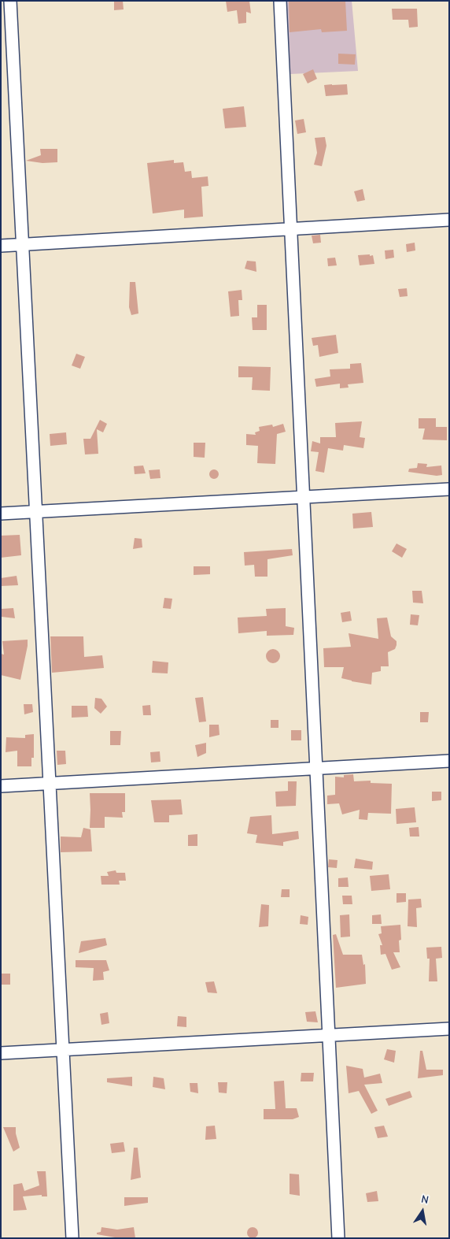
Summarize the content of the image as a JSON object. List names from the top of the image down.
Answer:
{
  "north": "top"
}
